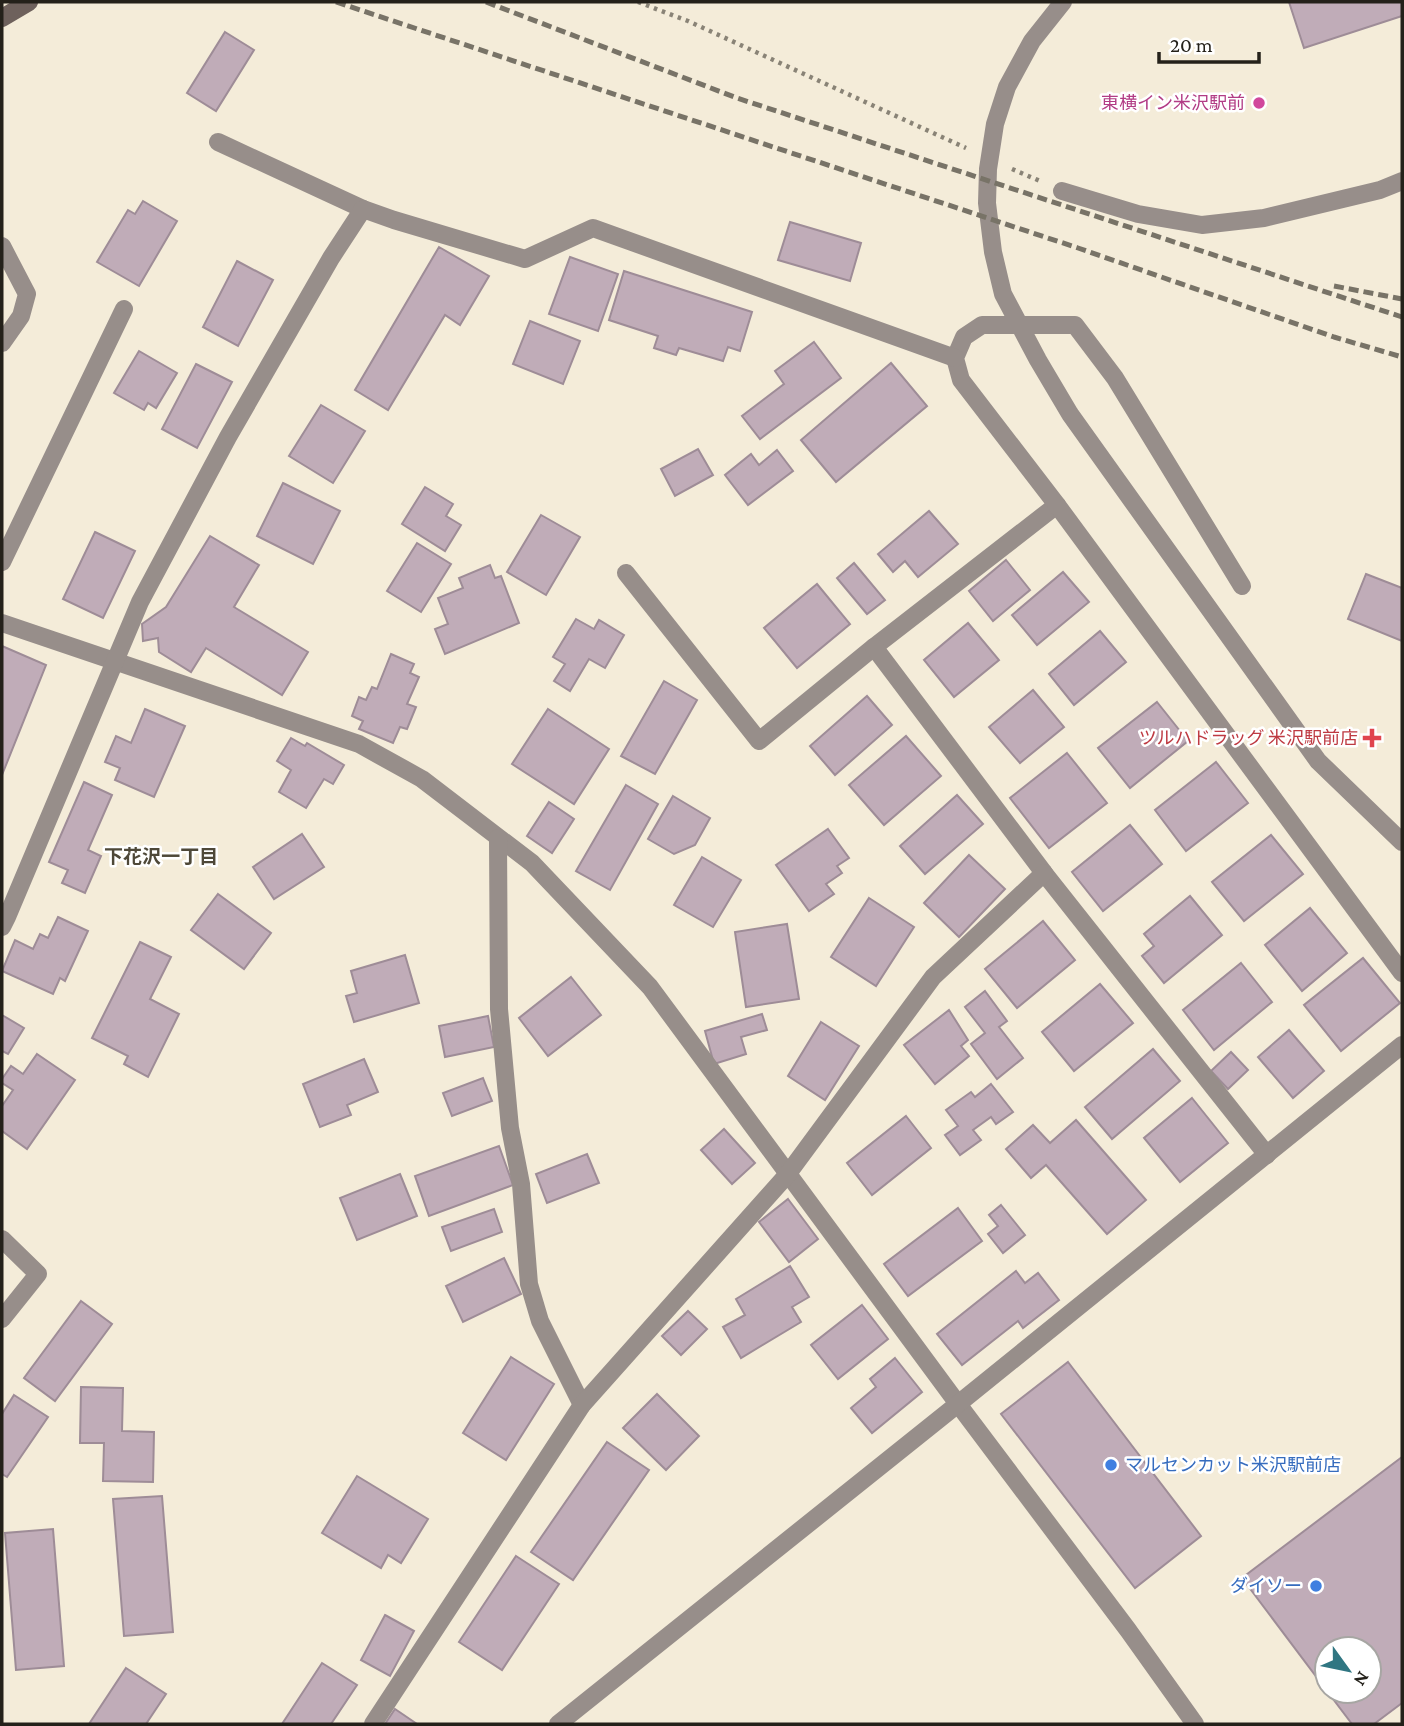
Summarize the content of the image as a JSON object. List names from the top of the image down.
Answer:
{
  "districts": ["下花沢一丁目"],
  "places": {
    "other": ["東横イン米沢駅前", "マルセンカット米沢駅前店", "ダイソー"],
    "health": ["ツルハドラッグ 米沢駅前店"]
  },
  "scale_bar": "20 m",
  "north": "bottom right"
}
